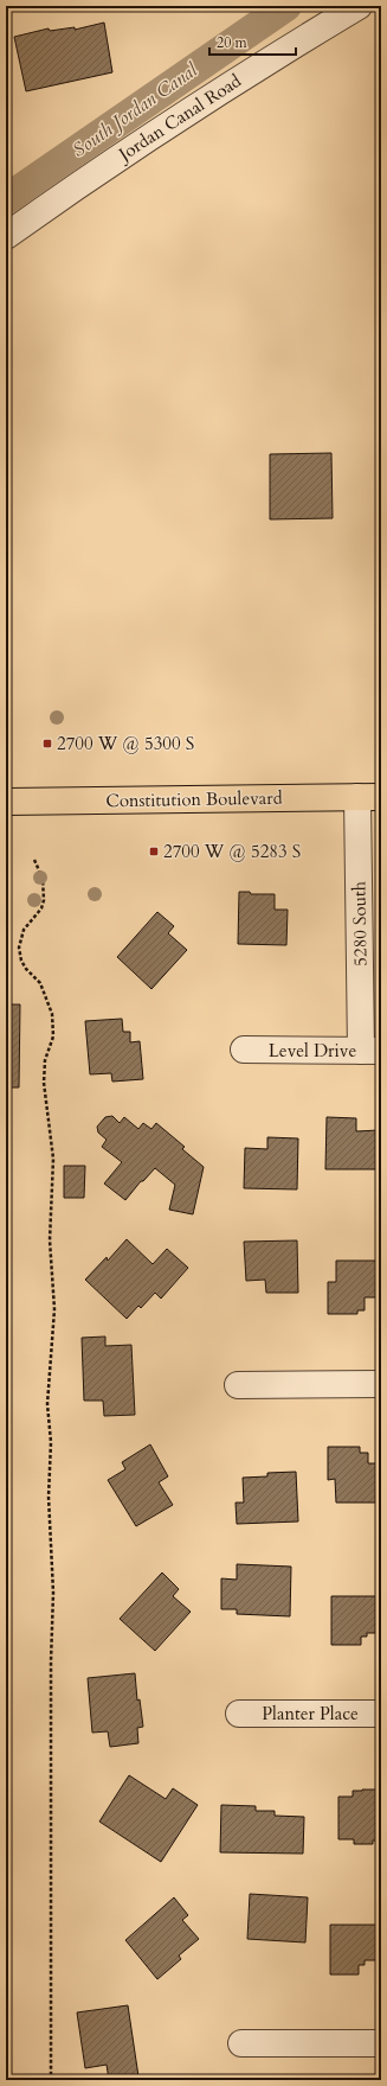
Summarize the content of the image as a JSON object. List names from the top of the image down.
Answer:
{
  "streets": {
    "main road": ["Constitution Boulevard"],
    "street": [
      "Jordan Canal Road",
      "5280 South",
      "Level Drive",
      "Planter Place"
    ]
  },
  "crossings": [
    ["Constitution Boulevard", "5280 South"],
    ["5280 South", "Level Drive"]
  ],
  "water": ["South Jordan Canal"],
  "places": {
    "transit": ["2700 W @ 5300 S", "2700 W @ 5283 S"]
  },
  "scale_bar": "20 m"
}
